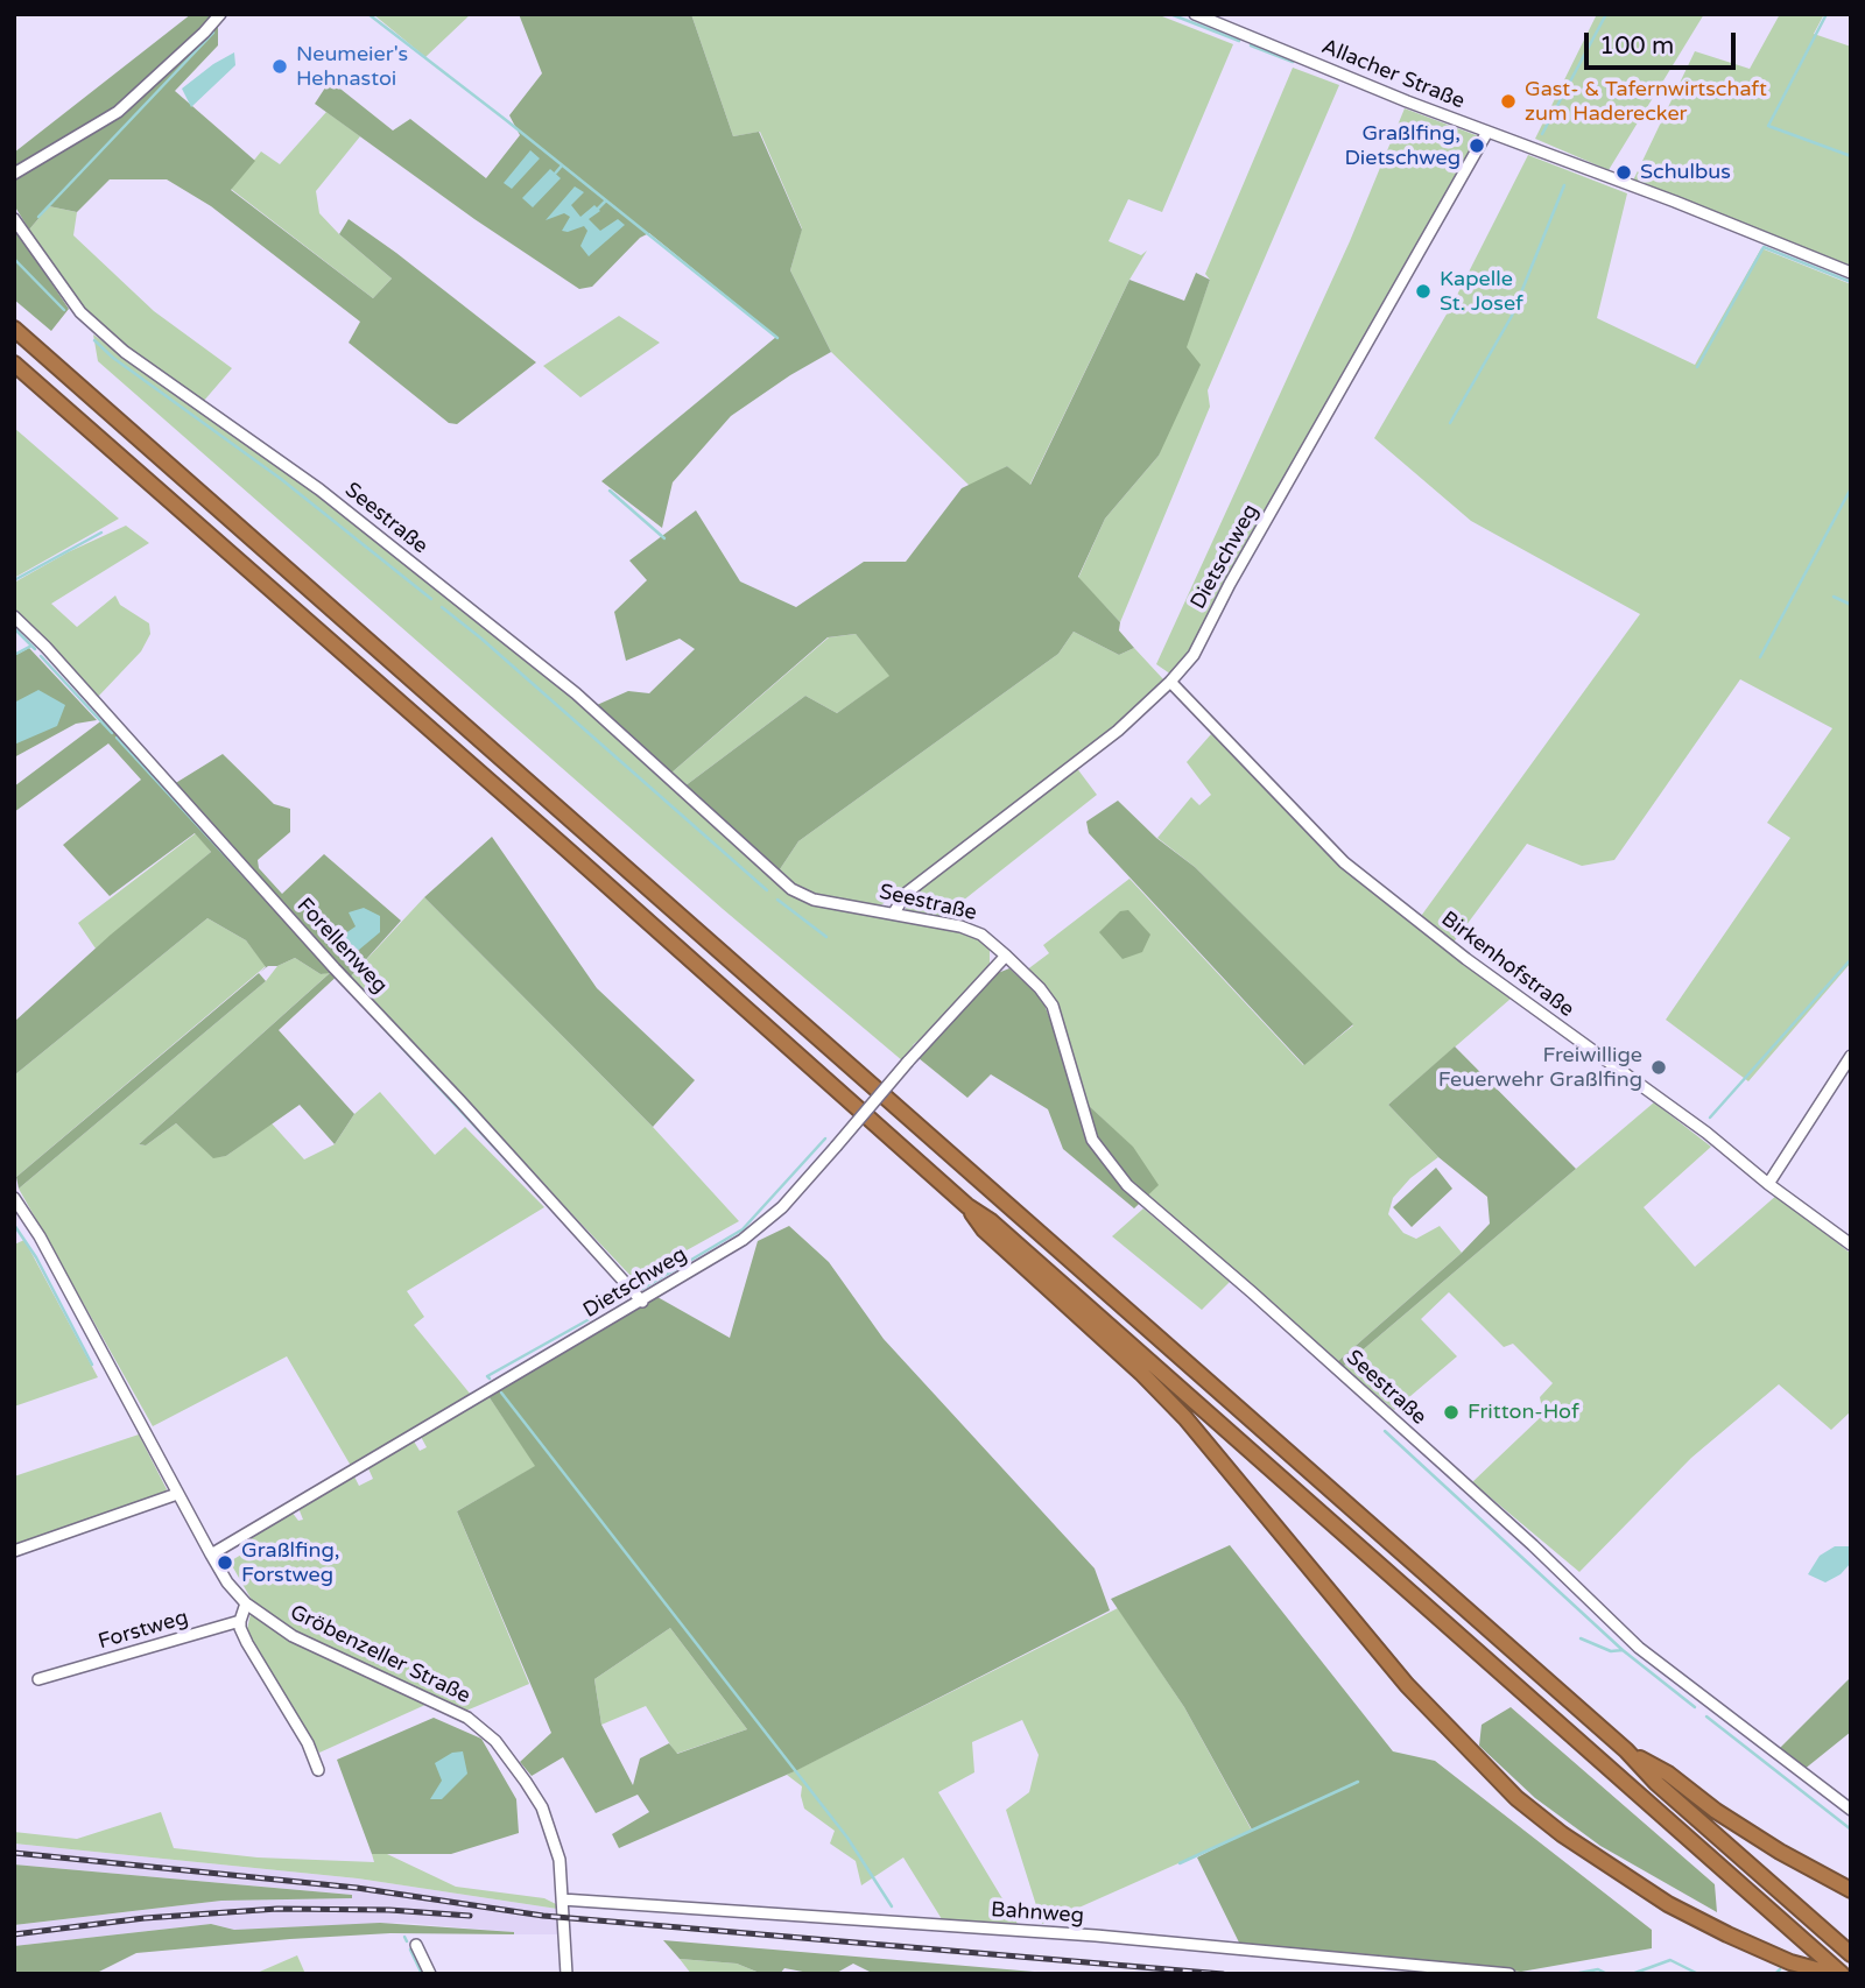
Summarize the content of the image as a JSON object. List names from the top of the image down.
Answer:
{
  "streets": {
    "street": [
      "Allacher Straße",
      "Seestraße",
      "Dietschweg",
      "Forellenweg",
      "Birkenhofstraße",
      "Forstweg",
      "Gröbenzeller Straße",
      "Bahnweg"
    ]
  },
  "crossings": [
    ["Allacher Straße", "Dietschweg"],
    ["Seestraße", "Dietschweg"],
    ["Dietschweg", "Forellenweg"],
    ["Dietschweg", "Birkenhofstraße"],
    ["Dietschweg", "Gröbenzeller Straße"],
    ["Gröbenzeller Straße", "Bahnweg"]
  ],
  "places": [
    "Neumeier's Hehnastoi",
    "Gast- & Tafernwirtschaft zum Haderecker",
    "Graßlfing, Dietschweg",
    "Schulbus",
    "Kapelle St. Josef",
    "Freiwillige Feuerwehr Graßlfing",
    "Fritton-Hof",
    "Graßlfing, Forstweg"
  ],
  "scale_bar": "100 m"
}
